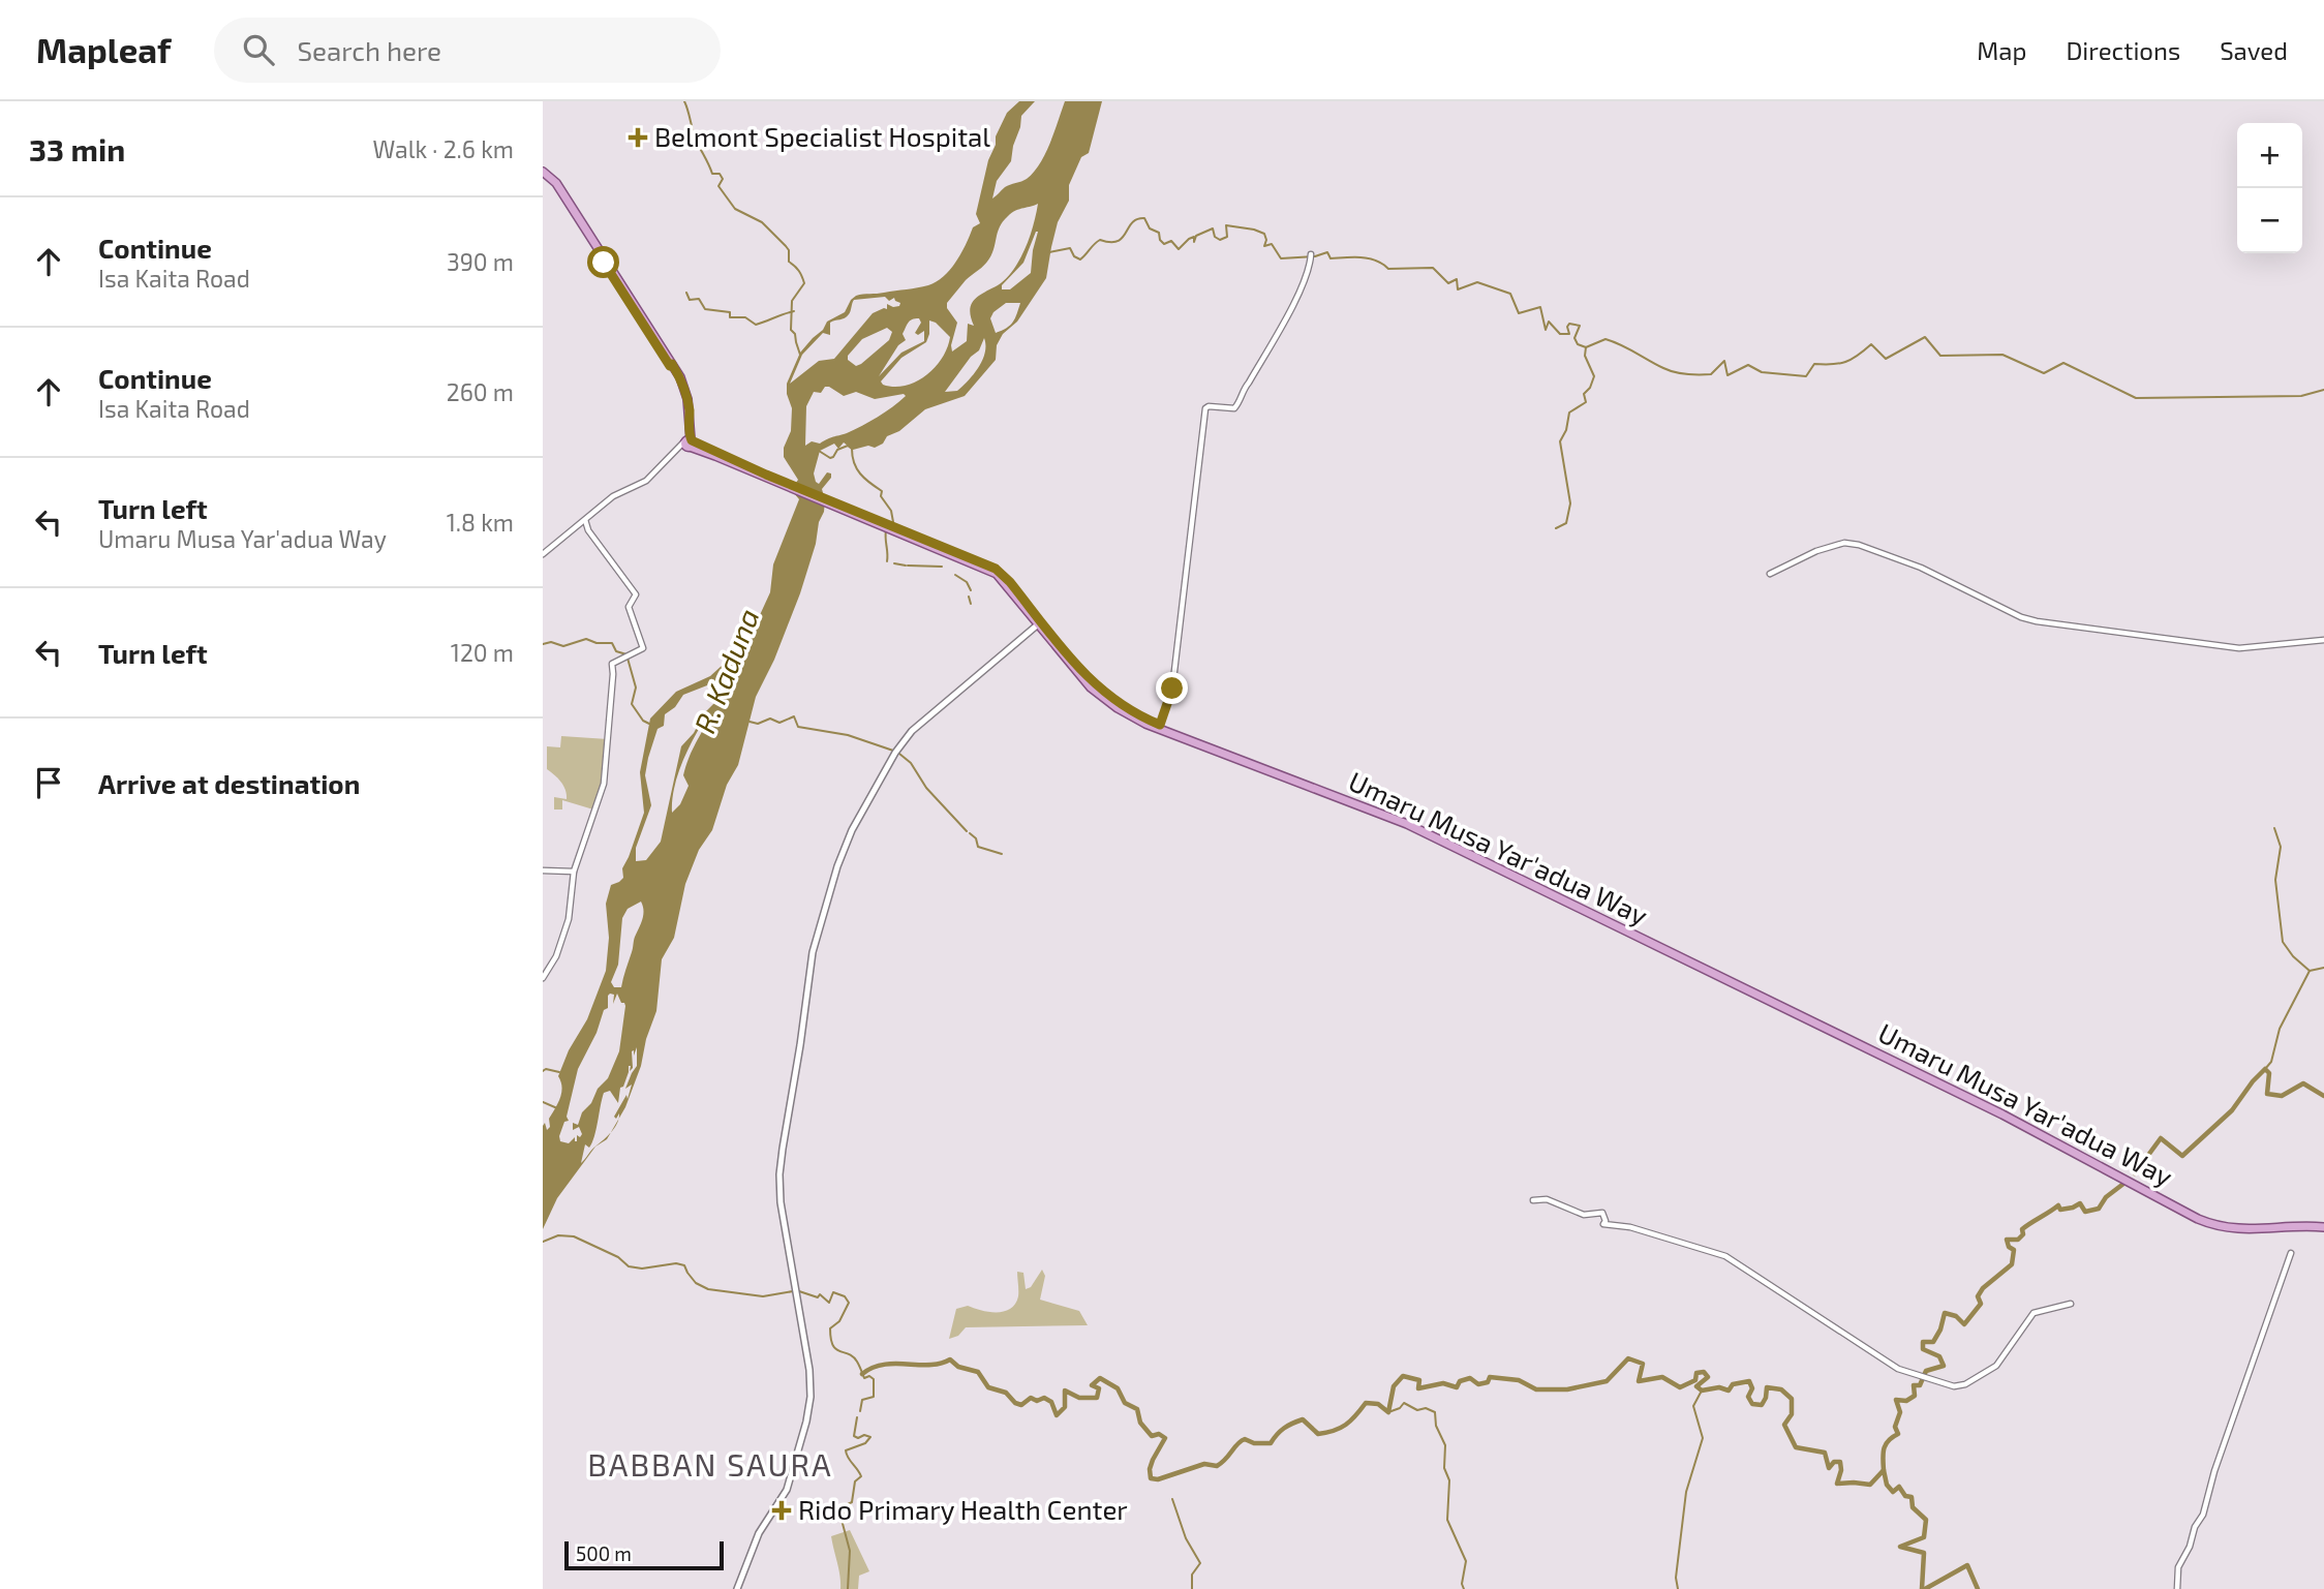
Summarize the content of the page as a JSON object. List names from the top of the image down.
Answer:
{
  "streets": {
    "main road": ["Umaru Musa Yar'adua Way"]
  },
  "districts": ["BABBAN SAURA"],
  "water": ["R. Kaduna"],
  "places": {
    "health": ["Belmont Specialist Hospital", "Rido Primary Health Center"]
  },
  "scale_bar": "500 m",
  "page": {
    "header": "Mapleaf",
    "search": "Search here",
    "nav": ["Map", "Directions", "Saved"],
    "heading": ["33 min", "Walk · 2.6 km"],
    "map_buttons": ["+", "−"],
    "list": [
      ["Continue", "Isa Kaita Road", "390 m"],
      ["Continue", "Isa Kaita Road", "260 m"],
      ["Turn left", "Umaru Musa Yar'adua Way", "1.8 km"],
      ["Turn left", "120 m"],
      "Arrive at destination"
    ],
    "scale": "500 m"
  }
}
